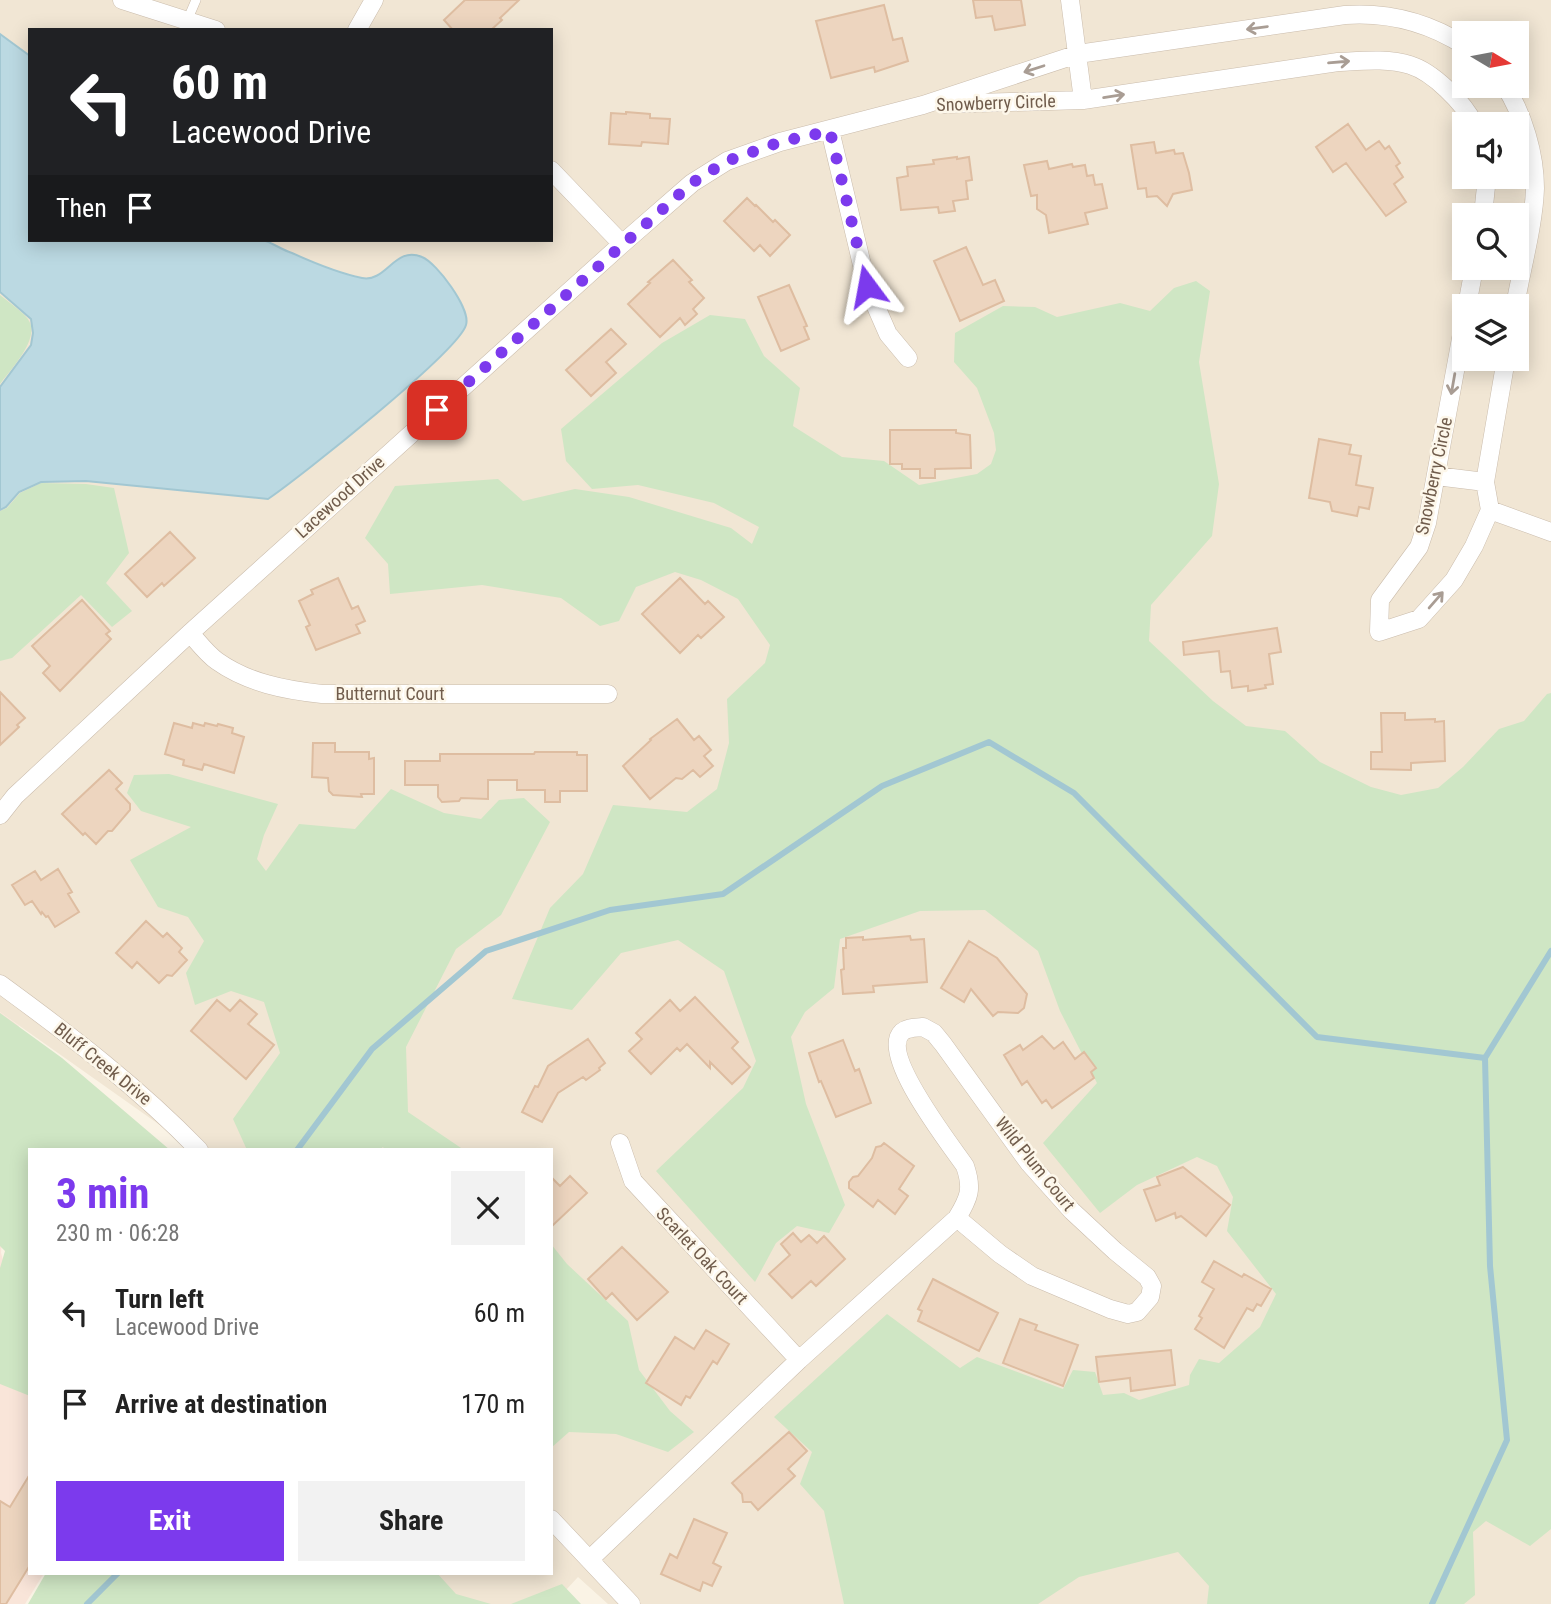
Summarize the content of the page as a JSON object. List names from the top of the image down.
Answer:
{
  "streets": {
    "street": [
      "Snowberry Circle",
      "Lacewood Drive",
      "Butternut Court",
      "Bluff Creek Drive",
      "Wild Plum Court",
      "Scarlet Oak Court"
    ]
  },
  "crossings": [
    ["Snowberry Circle", "Lacewood Drive"],
    ["Lacewood Drive", "Butternut Court"],
    ["Wild Plum Court", "Scarlet Oak Court"]
  ],
  "north": "right",
  "page": {
    "turn": ["60 m", "Lacewood Drive"],
    "then": "Then",
    "heading": ["3 min", "230 m · 06:28"],
    "list": [
      {
        "name": "Turn left",
        "note": "Lacewood Drive",
        "value": "60 m"
      },
      {
        "name": "Arrive at destination",
        "value": "170 m"
      }
    ],
    "buttons": ["Exit", "Share"]
  }
}
